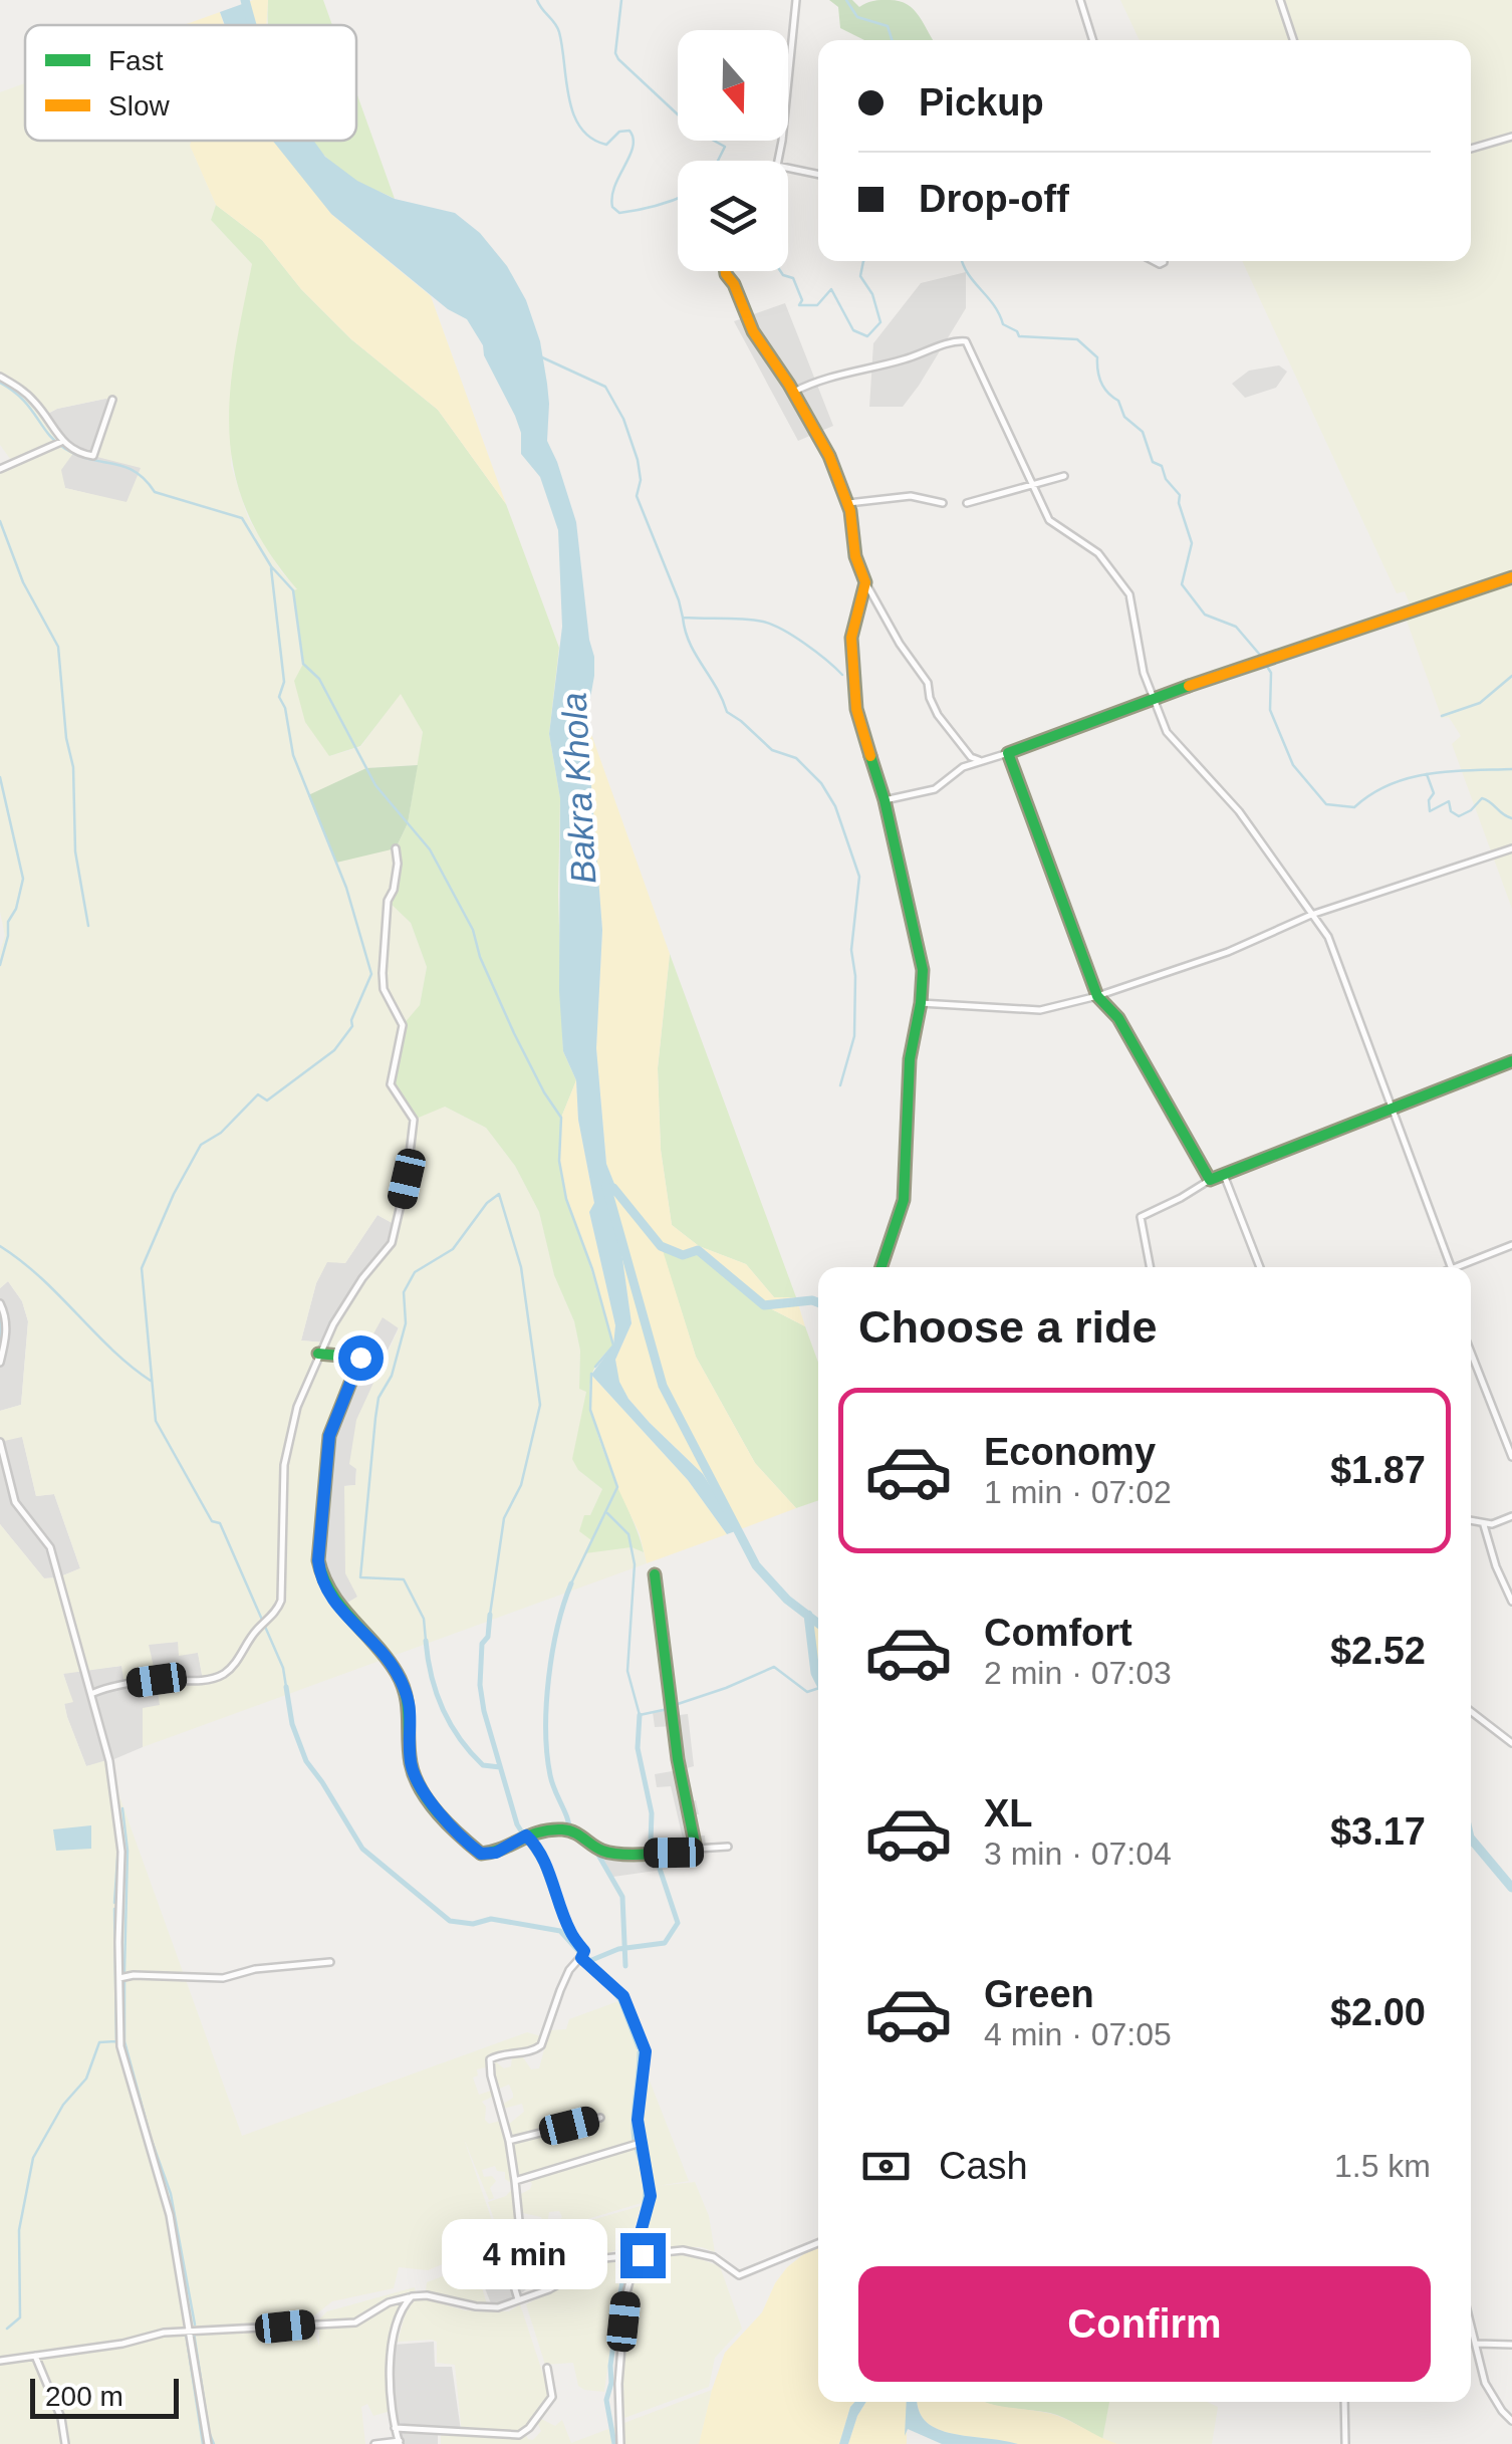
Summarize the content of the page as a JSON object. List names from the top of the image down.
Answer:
{
  "water": ["Bakra Khola"],
  "legend": ["Fast", "Slow"],
  "scale_bar": "200 m",
  "north": "bottom",
  "page": {
    "banner": ["Pickup", "Drop-off"],
    "heading": "Choose a ride",
    "list": [
      {
        "name": "Economy",
        "note": "1 min · 07:02",
        "value": "$1.87"
      },
      {
        "name": "Comfort",
        "note": "2 min · 07:03",
        "value": "$2.52"
      },
      {
        "name": "XL",
        "note": "3 min · 07:04",
        "value": "$3.17"
      },
      {
        "name": "Green",
        "note": "4 min · 07:05",
        "value": "$2.00"
      }
    ],
    "pay": ["Cash", "1.5 km"],
    "bubble": "4 min",
    "buttons": "Confirm",
    "scale": "200 m"
  }
}
